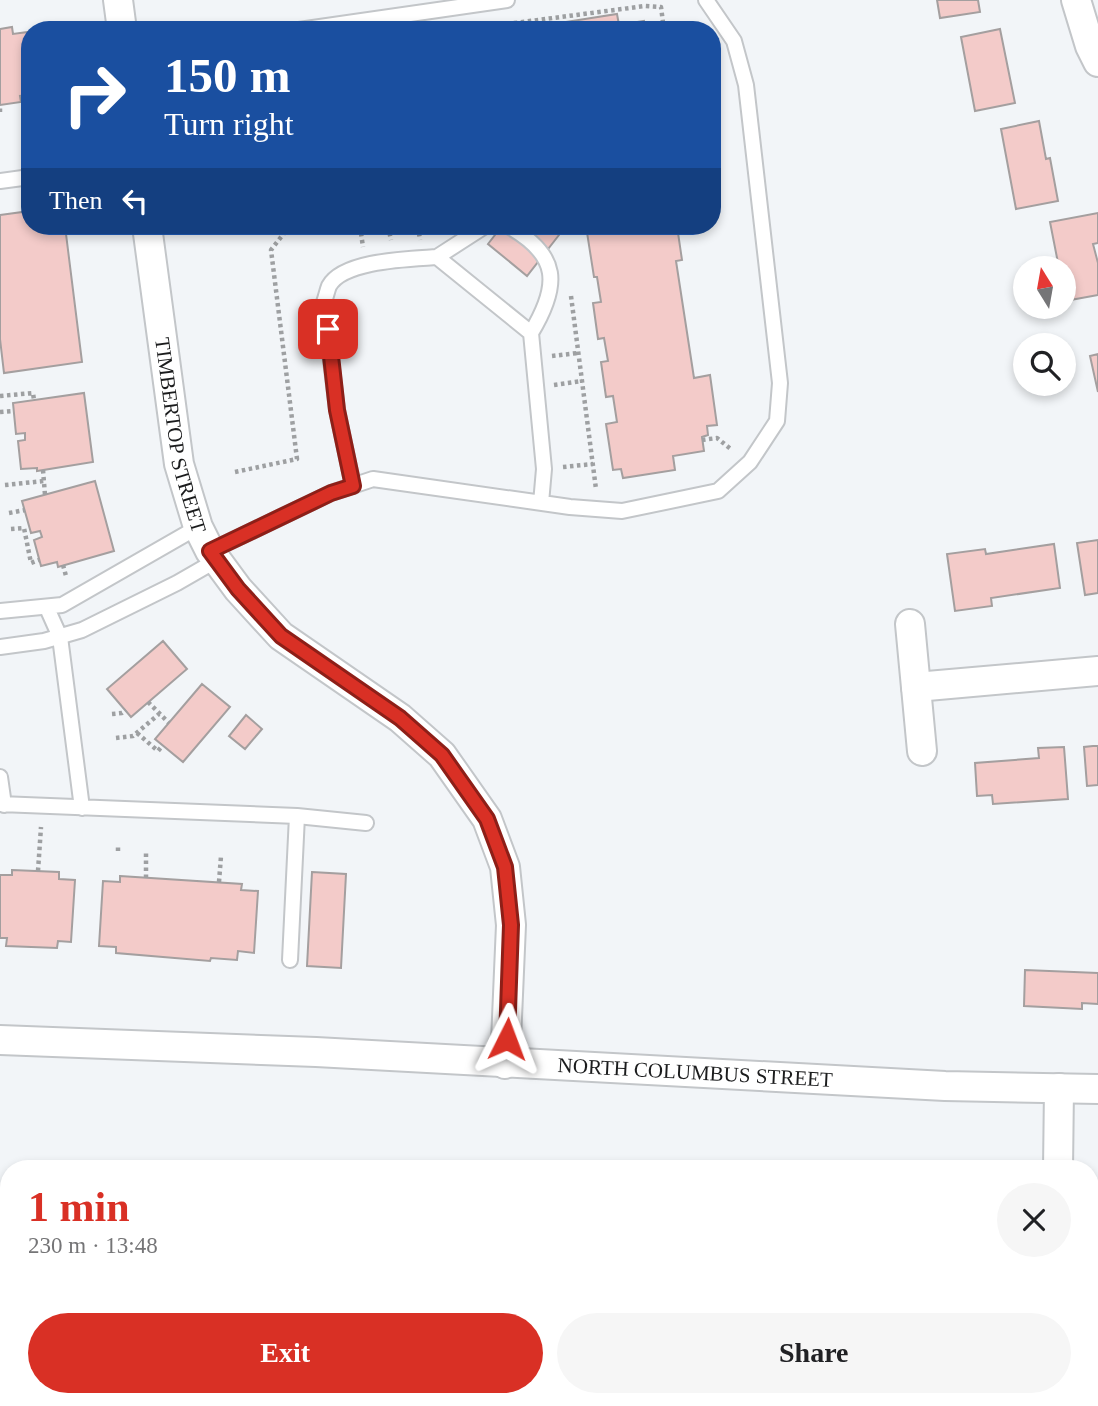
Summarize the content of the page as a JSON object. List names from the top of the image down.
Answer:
{
  "streets": {
    "street": ["TIMBERTOP STREET", "NORTH COLUMBUS STREET"]
  },
  "crossings": [
    ["TIMBERTOP STREET", "NORTH COLUMBUS STREET"]
  ],
  "north": "top",
  "page": {
    "turn": ["150 m", "Turn right"],
    "then": "Then",
    "heading": ["1 min", "230 m · 13:48"],
    "buttons": ["Exit", "Share"]
  }
}
